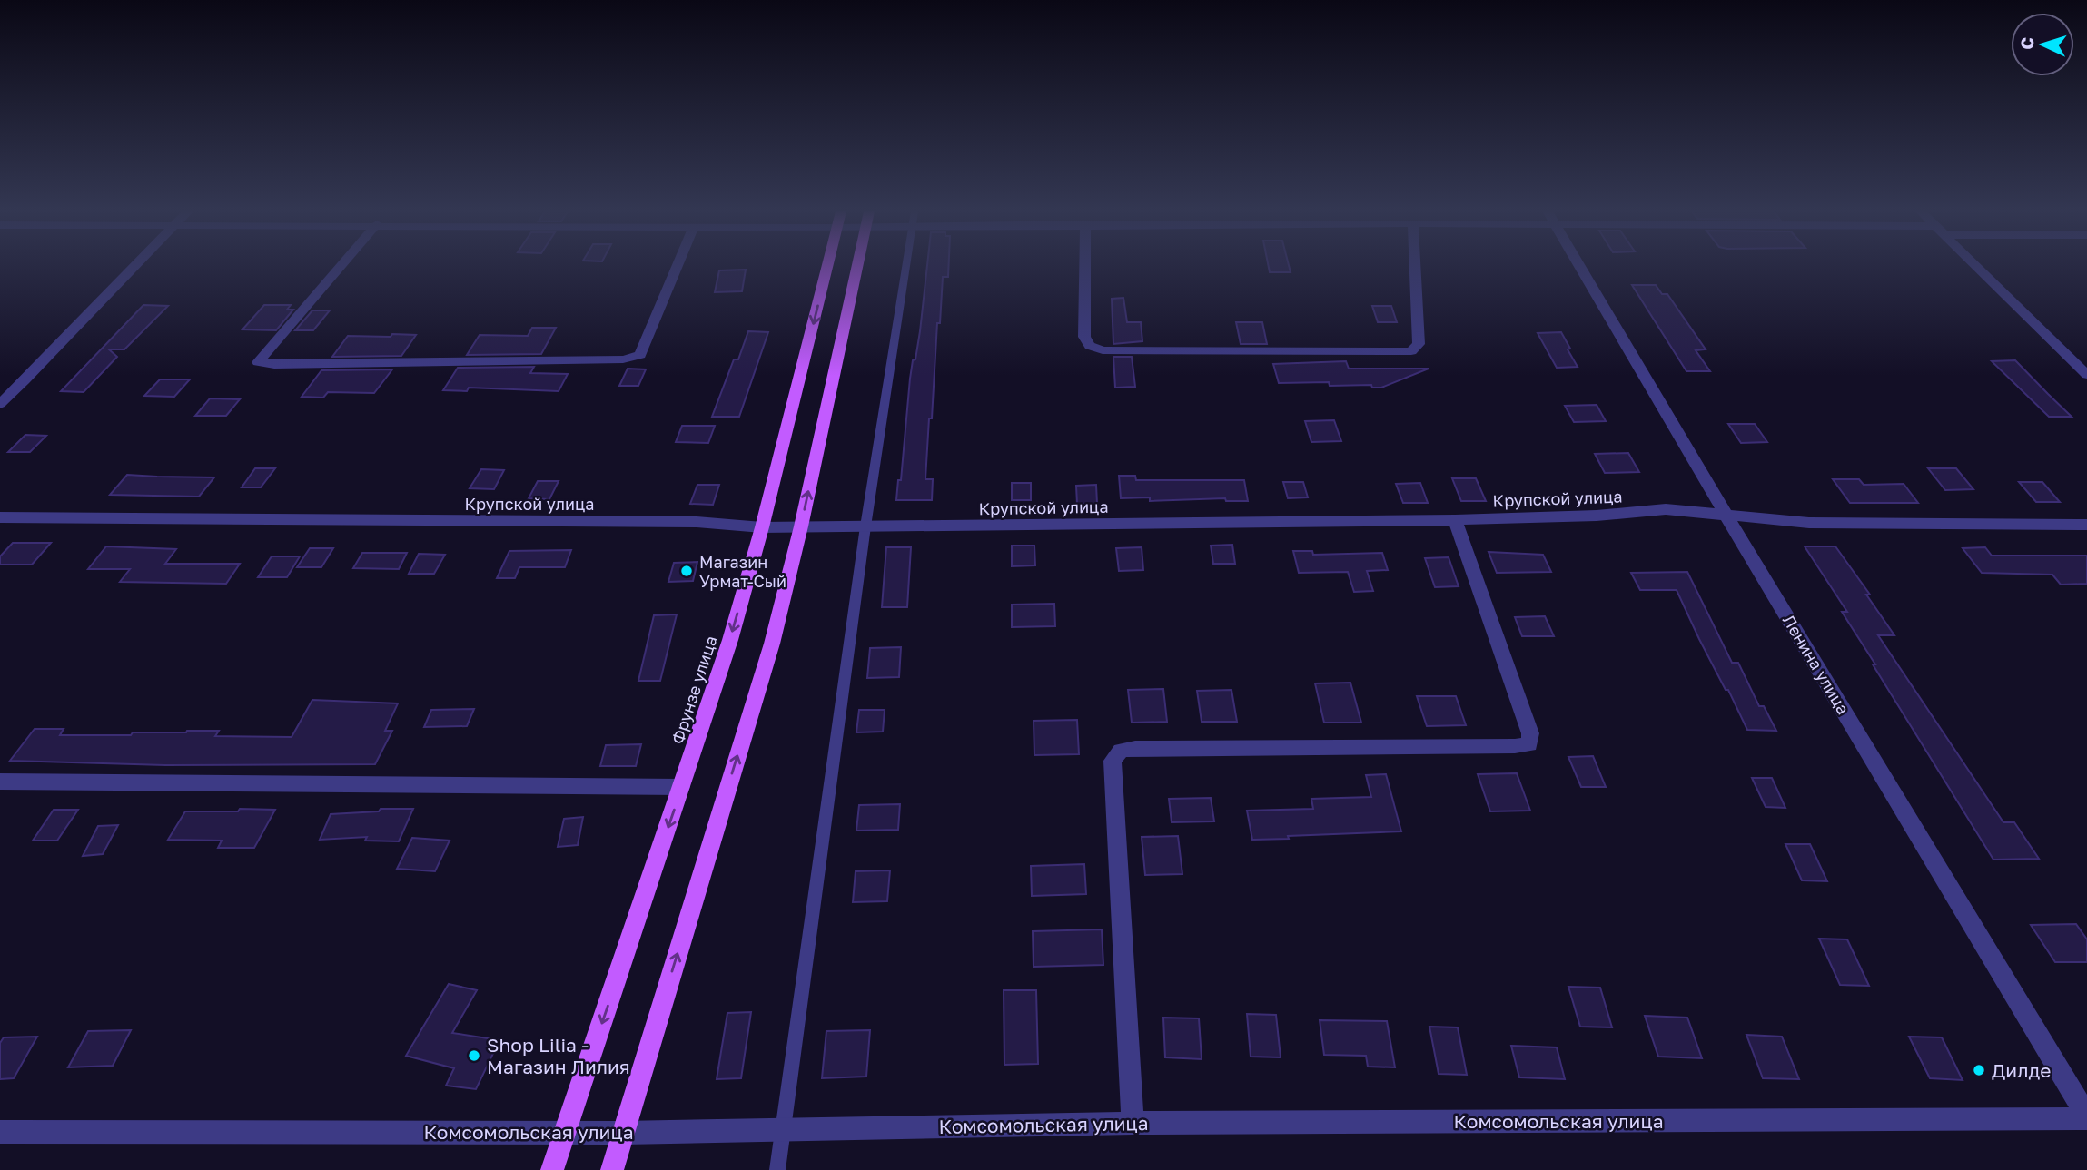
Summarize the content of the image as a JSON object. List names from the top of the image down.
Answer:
{
  "streets": {
    "main road": ["Фрунзе улица"],
    "street": ["Крупской улица", "Ленина улица", "Комсомольская улица"]
  },
  "crossings": [
    ["Крупской улица", "Ленина улица"],
    ["Крупской улица", "Фрунзе улица"],
    ["Ленина улица", "Комсомольская улица"],
    ["Фрунзе улица", "Комсомольская улица"]
  ],
  "places": ["Магазин Урмат-Сый", "Shop Lilia - Магазин Лилия", "Дилде"],
  "north": "left"
}
